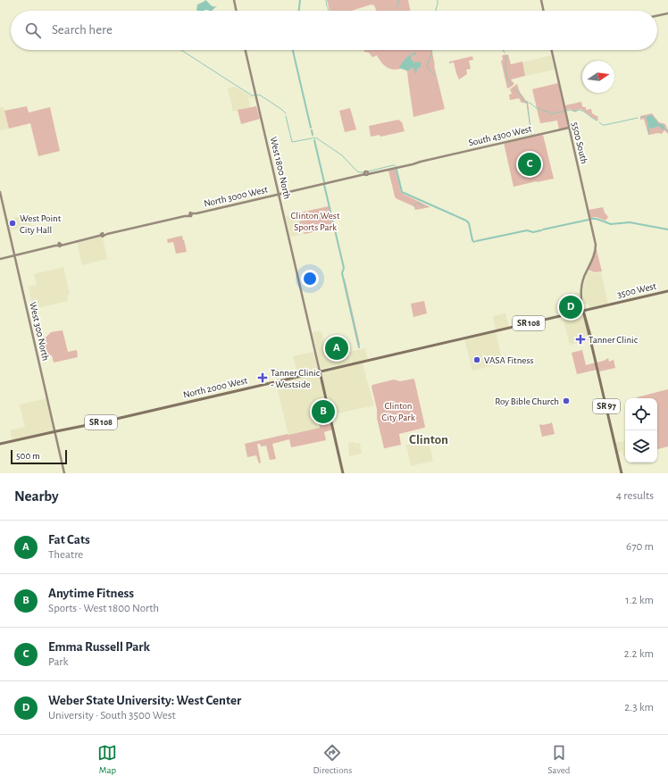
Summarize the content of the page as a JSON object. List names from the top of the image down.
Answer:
{
  "streets": {
    "main road": [
      "South 4300 West",
      "5500 South",
      "West 1800 North",
      "North 3000 West",
      "3500 West",
      "SR 108",
      "West 300 North",
      "North 2000 West",
      "SR 97"
    ]
  },
  "crossings": [
    ["South 4300 West", "5500 South"],
    ["South 4300 West", "North 3000 West"],
    ["5500 South", "3500 West"],
    ["5500 South", "North 2000 West"],
    ["5500 South", "SR 97"],
    ["West 1800 North", "North 3000 West"],
    ["West 1800 North", "North 2000 West"],
    ["North 3000 West", "West 300 North"],
    ["3500 West", "North 2000 West"],
    ["3500 West", "SR 97"],
    ["West 300 North", "North 2000 West"],
    ["North 2000 West", "SR 97"]
  ],
  "districts": ["Clinton"],
  "parks": ["Clinton West Sports Park", "Clinton City Park"],
  "places": {
    "other": ["West Point City Hall", "VASA Fitness", "Roy Bible Church"],
    "health": ["Tanner Clinic", "Tanner Clinic - Westside"]
  },
  "scale_bar": "500 m",
  "north": "right",
  "page": {
    "search": "Search here",
    "pins": [
      "C",
      "D",
      "A",
      "B"
    ],
    "scale": "500 m",
    "heading": ["Nearby", "4 results"],
    "list": [
      {
        "mark": "A",
        "name": "Fat Cats",
        "note": "Theatre",
        "value": "670 m"
      },
      {
        "mark": "B",
        "name": "Anytime Fitness",
        "note": "Sports · West 1800 North",
        "value": "1.2 km"
      },
      {
        "mark": "C",
        "name": "Emma Russell Park",
        "note": "Park",
        "value": "2.2 km"
      },
      {
        "mark": "D",
        "name": "Weber State University: West Center",
        "note": "University · South 3500 West",
        "value": "2.3 km"
      }
    ],
    "nav": ["Map", "Directions", "Saved"]
  }
}
